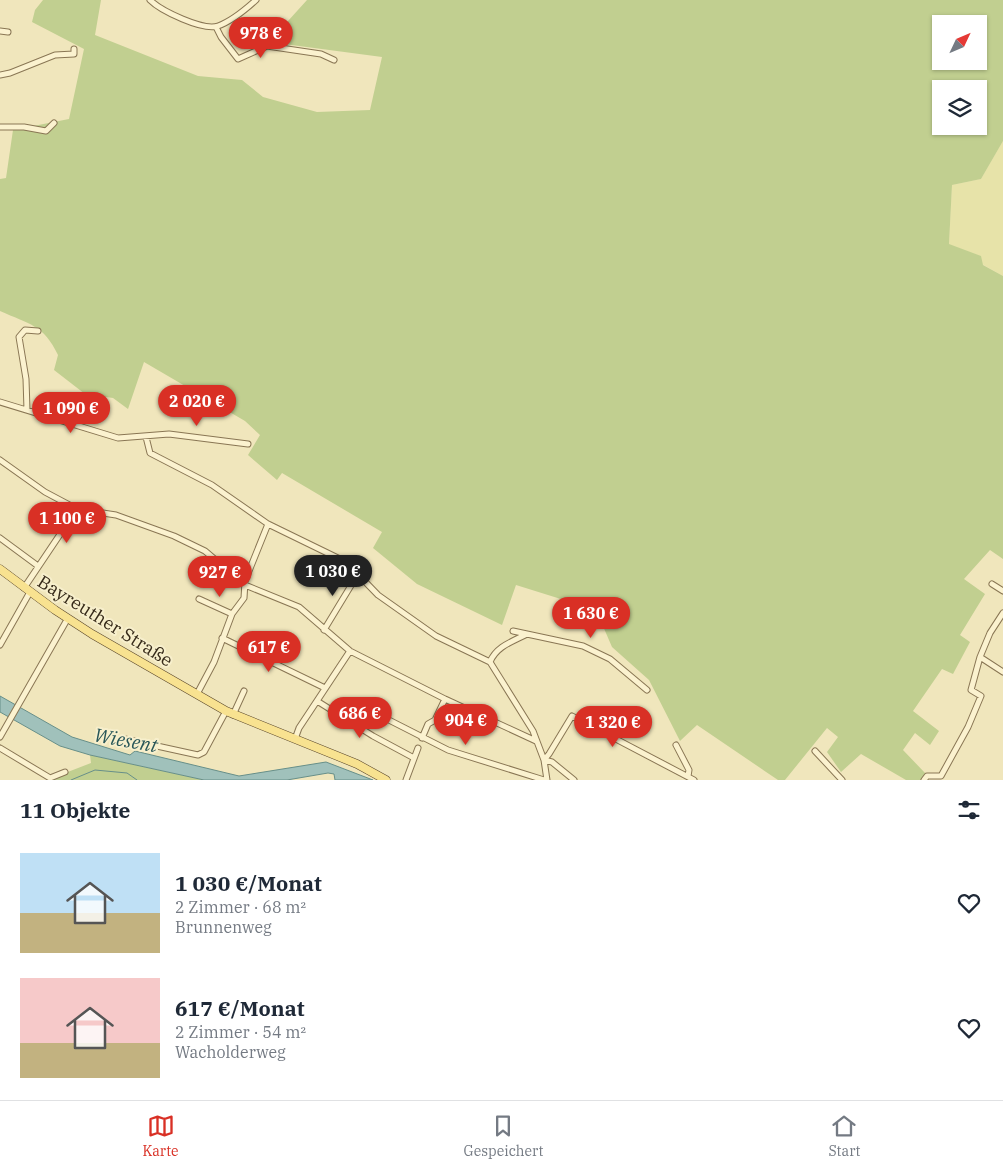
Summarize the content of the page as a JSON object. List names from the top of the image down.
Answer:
{
  "streets": {
    "main road": ["Bayreuther Straße"]
  },
  "water": ["Wiesent"],
  "north": "top right",
  "page": {
    "price": [
      "978 €",
      "2 020 €",
      "1 090 €",
      "1 100 €",
      "1 030 €",
      "927 €",
      "1 630 €",
      "617 €",
      "686 €",
      "904 €",
      "1 320 €"
    ],
    "heading": "11 Objekte",
    "list": [
      {
        "name": "1 030 €/Monat",
        "note": "2 Zimmer · 68 m² · Brunnenweg"
      },
      {
        "name": "617 €/Monat",
        "note": "2 Zimmer · 54 m² · Wacholderweg"
      }
    ],
    "tabs": ["Karte", "Gespeichert", "Start"]
  }
}
